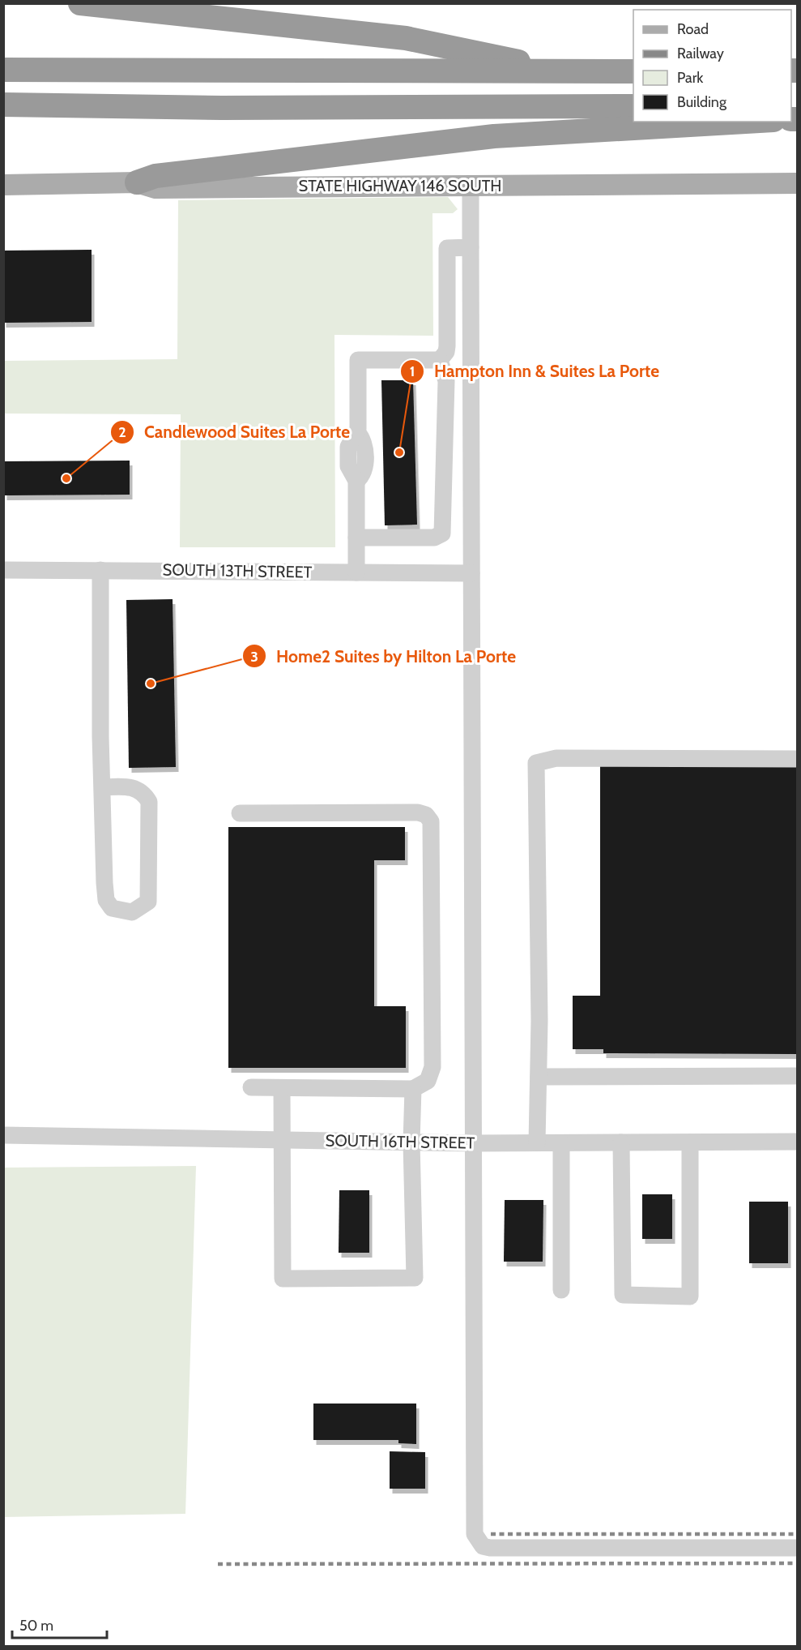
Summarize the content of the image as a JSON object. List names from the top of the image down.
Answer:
{
  "streets": {
    "main road": ["STATE HIGHWAY 146 SOUTH"],
    "street": ["SOUTH 13TH STREET", "SOUTH 16TH STREET"]
  },
  "places": ["Hampton Inn & Suites La Porte", "Candlewood Suites La Porte", "Home2 Suites by Hilton La Porte"],
  "legend": [
    "Road",
    "Railway",
    "Park",
    "Building"
  ],
  "scale_bar": "50 m"
}
